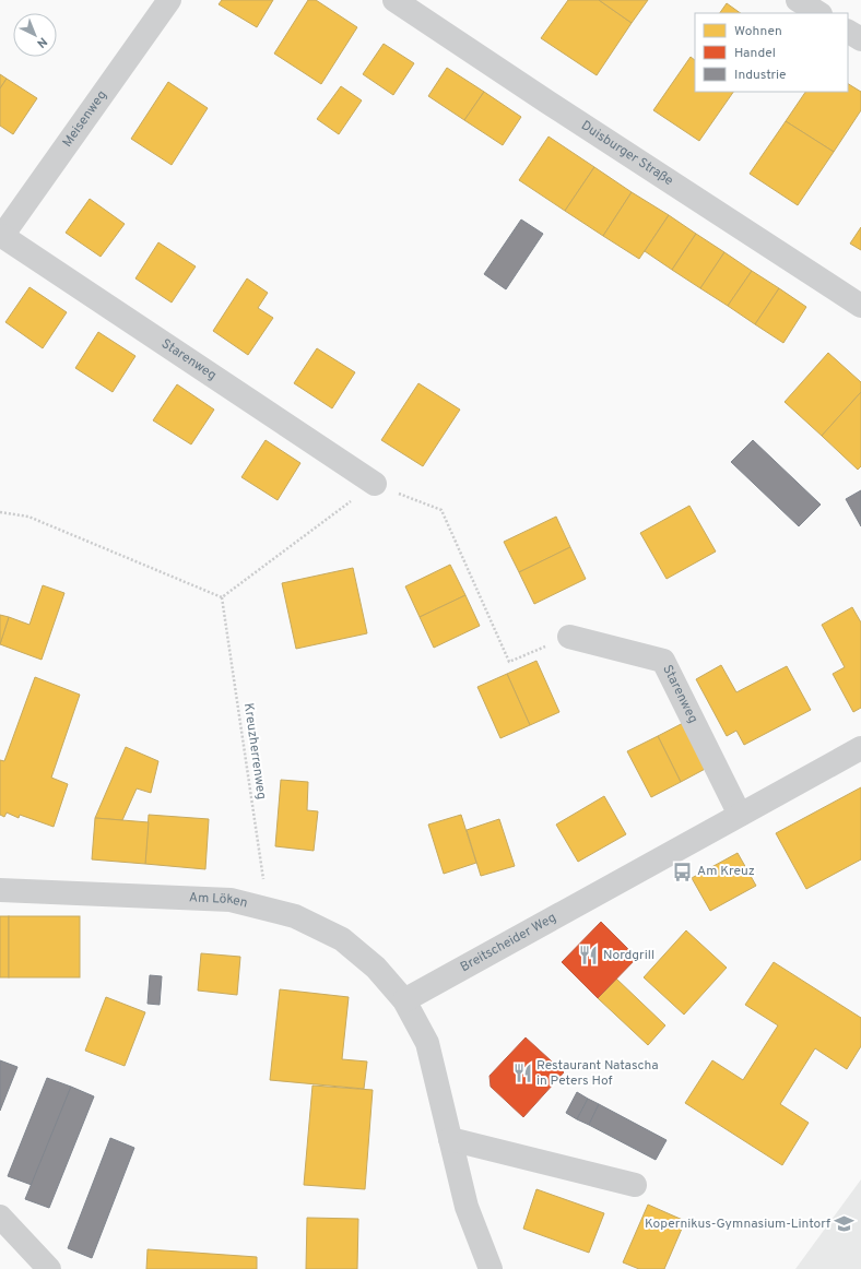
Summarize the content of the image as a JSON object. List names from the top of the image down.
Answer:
{
  "streets": {
    "street": [
      "Meisenweg",
      "Duisburger Straße",
      "Starenweg",
      "Am Löken",
      "Breitscheider Weg"
    ],
    "path": ["Kreuzherrenweg"]
  },
  "crossings": [
    ["Meisenweg", "Starenweg"],
    ["Starenweg", "Breitscheider Weg"],
    ["Kreuzherrenweg", "Am Löken"],
    ["Am Löken", "Breitscheider Weg"]
  ],
  "places": {
    "bus stop": ["Am Kreuz"],
    "restaurant": ["Nordgrill", "Restaurant Natascha in Peters Hof"],
    "school or university": ["Kopernikus-Gymnasium-Lintorf"]
  },
  "legend": ["Wohnen", "Handel", "Industrie"],
  "north": "bottom right"
}
